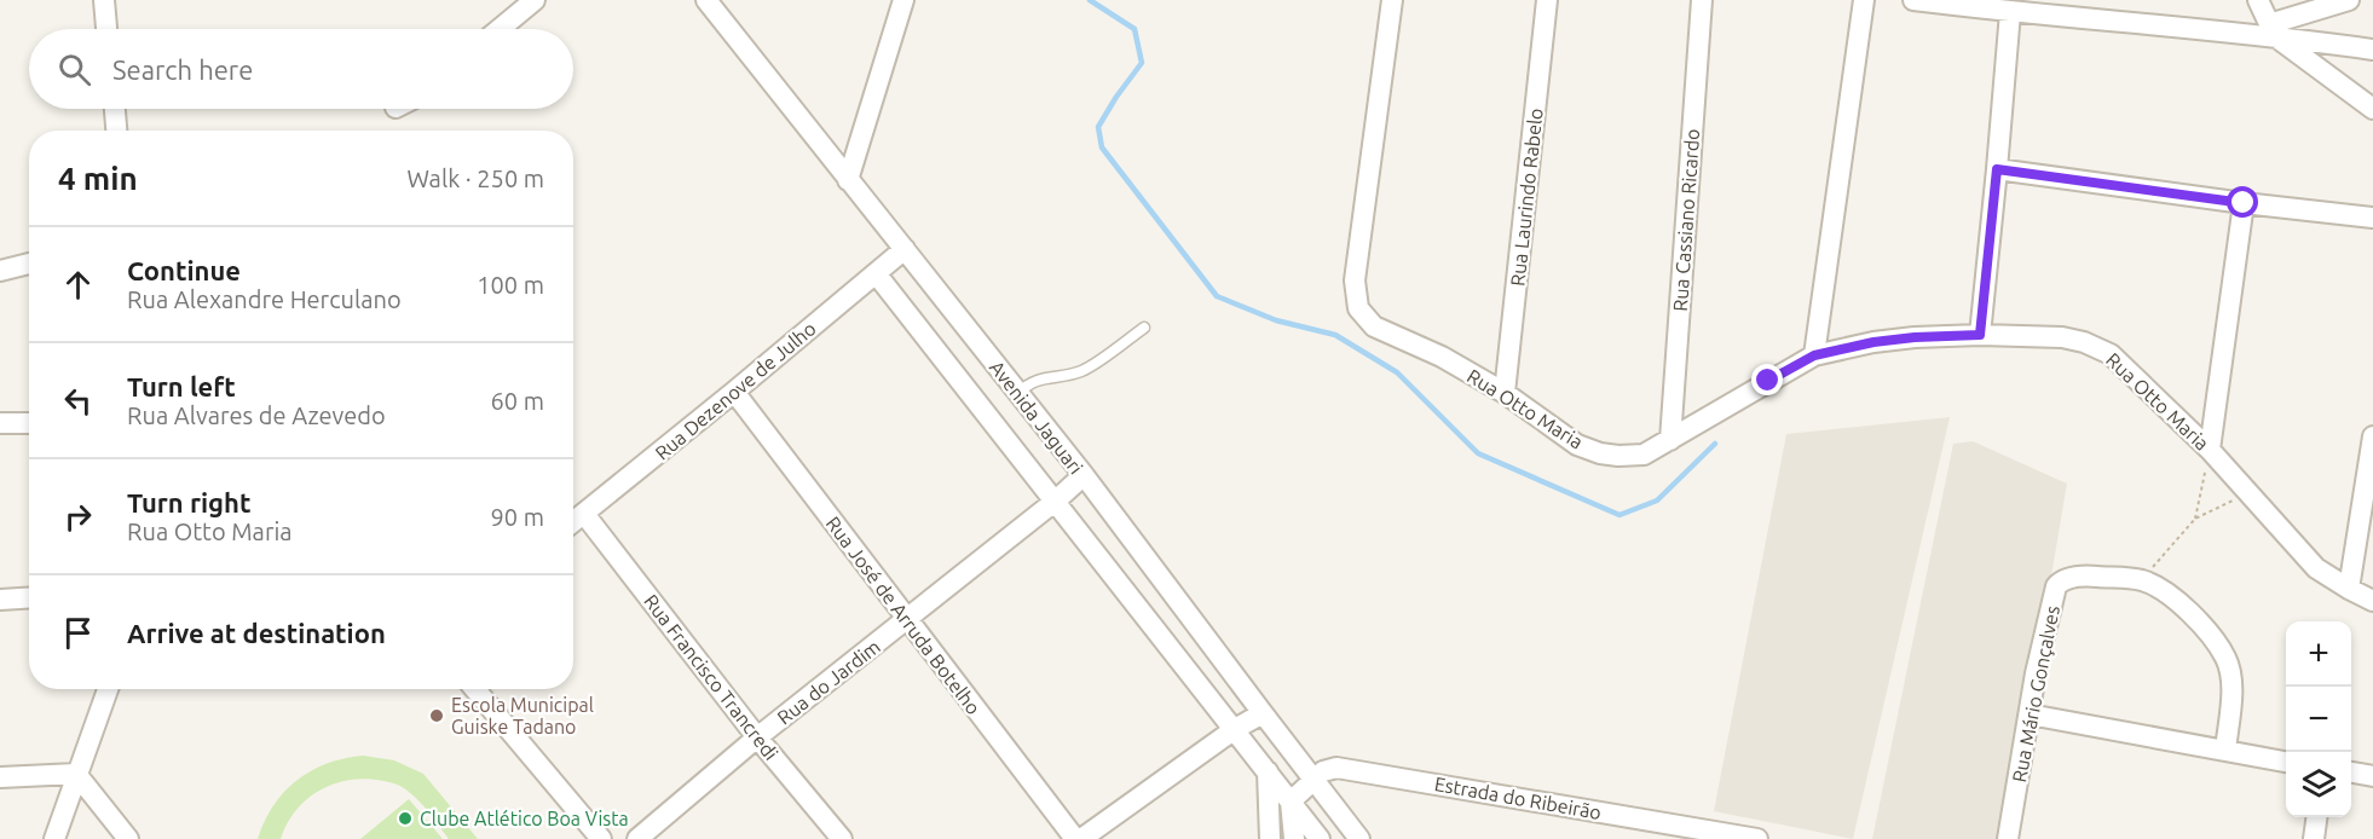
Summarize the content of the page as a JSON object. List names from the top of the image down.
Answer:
{
  "streets": {
    "street": [
      "Rua Laurindo Rabelo",
      "Rua Cassiano Ricardo",
      "Rua Dezenove de Julho",
      "Rua Otto Maria",
      "Avenida Jaguari",
      "Rua José de Arruda Botelho",
      "Rua Francisco Trancredi",
      "Rua do Jardim",
      "Rua Mário Gonçalves",
      "Estrada do Ribeirão"
    ]
  },
  "crossings": [
    ["Rua Laurindo Rabelo", "Rua Otto Maria"],
    ["Rua Cassiano Ricardo", "Rua Otto Maria"],
    ["Rua Dezenove de Julho", "Avenida Jaguari"],
    ["Rua Dezenove de Julho", "Rua José de Arruda Botelho"],
    ["Rua Dezenove de Julho", "Rua Francisco Trancredi"],
    ["Avenida Jaguari", "Rua do Jardim"],
    ["Avenida Jaguari", "Estrada do Ribeirão"],
    ["Rua José de Arruda Botelho", "Rua do Jardim"],
    ["Rua Francisco Trancredi", "Rua do Jardim"]
  ],
  "places": ["Escola Municipal Guiske Tadano", "Clube Atlético Boa Vista"],
  "page": {
    "search": "Search here",
    "heading": ["4 min", "Walk · 250 m"],
    "list": [
      ["Continue", "Rua Alexandre Herculano", "100 m"],
      ["Turn left", "Rua Alvares de Azevedo", "60 m"],
      ["Turn right", "Rua Otto Maria", "90 m"],
      "Arrive at destination"
    ],
    "map_buttons": ["+", "−"]
  }
}
